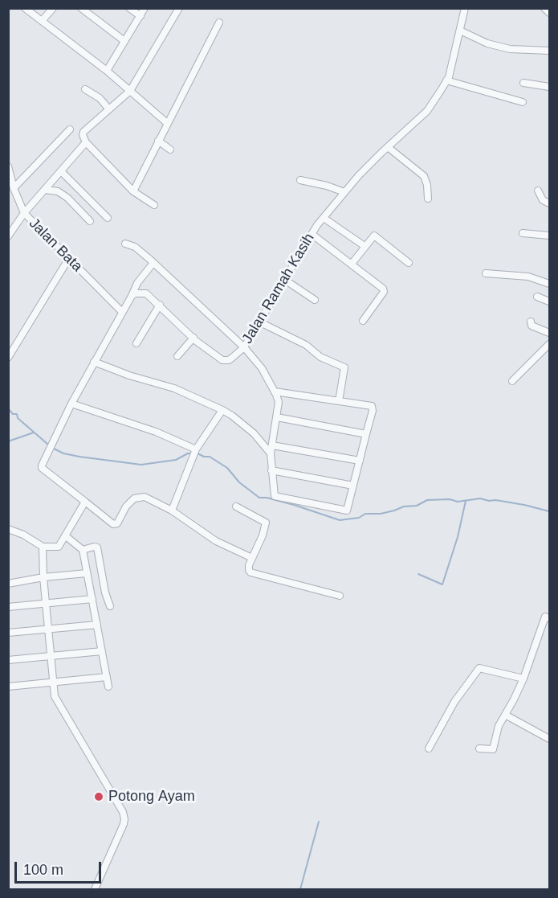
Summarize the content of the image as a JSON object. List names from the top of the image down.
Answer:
{
  "streets": {
    "street": ["Jalan Bata", "Jalan Ramah Kasih"]
  },
  "places": ["Potong Ayam"],
  "scale_bar": "100 m"
}
